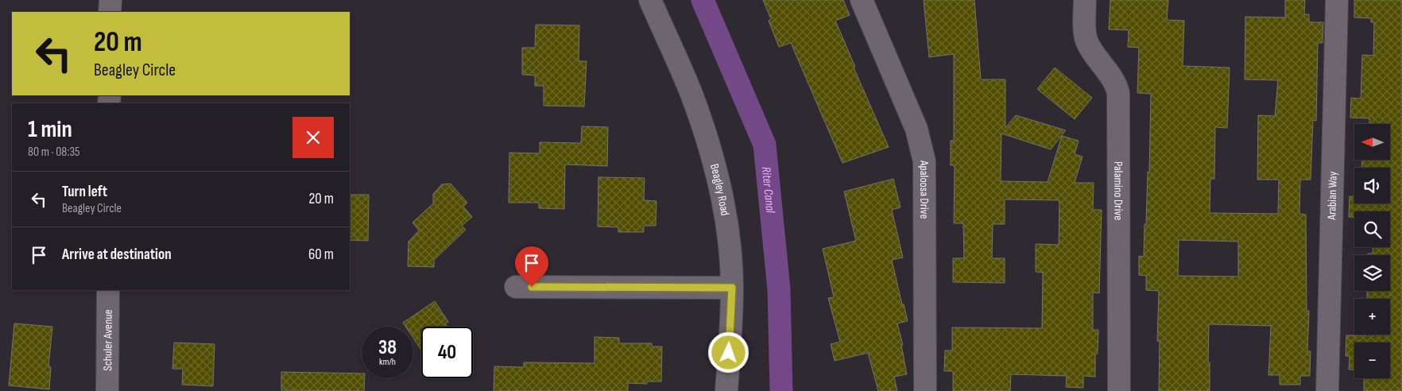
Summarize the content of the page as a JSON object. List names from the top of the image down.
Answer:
{
  "streets": {
    "street": [
      "Apaloosa Drive",
      "Beagley Road",
      "Palamino Drive",
      "Arabian Way",
      "Schuler Avenue"
    ]
  },
  "water": ["Riter Canal"],
  "north": "left",
  "page": {
    "turn": ["20 m", "Beagley Circle"],
    "heading": ["1 min", "80 m · 08:35"],
    "map_buttons": ["+", "−"],
    "list": [
      {
        "name": "Turn left",
        "note": "Beagley Circle",
        "value": "20 m"
      },
      {
        "name": "Arrive at destination",
        "value": "60 m"
      }
    ],
    "speed": "38 km/h",
    "limit": "40"
  }
}
